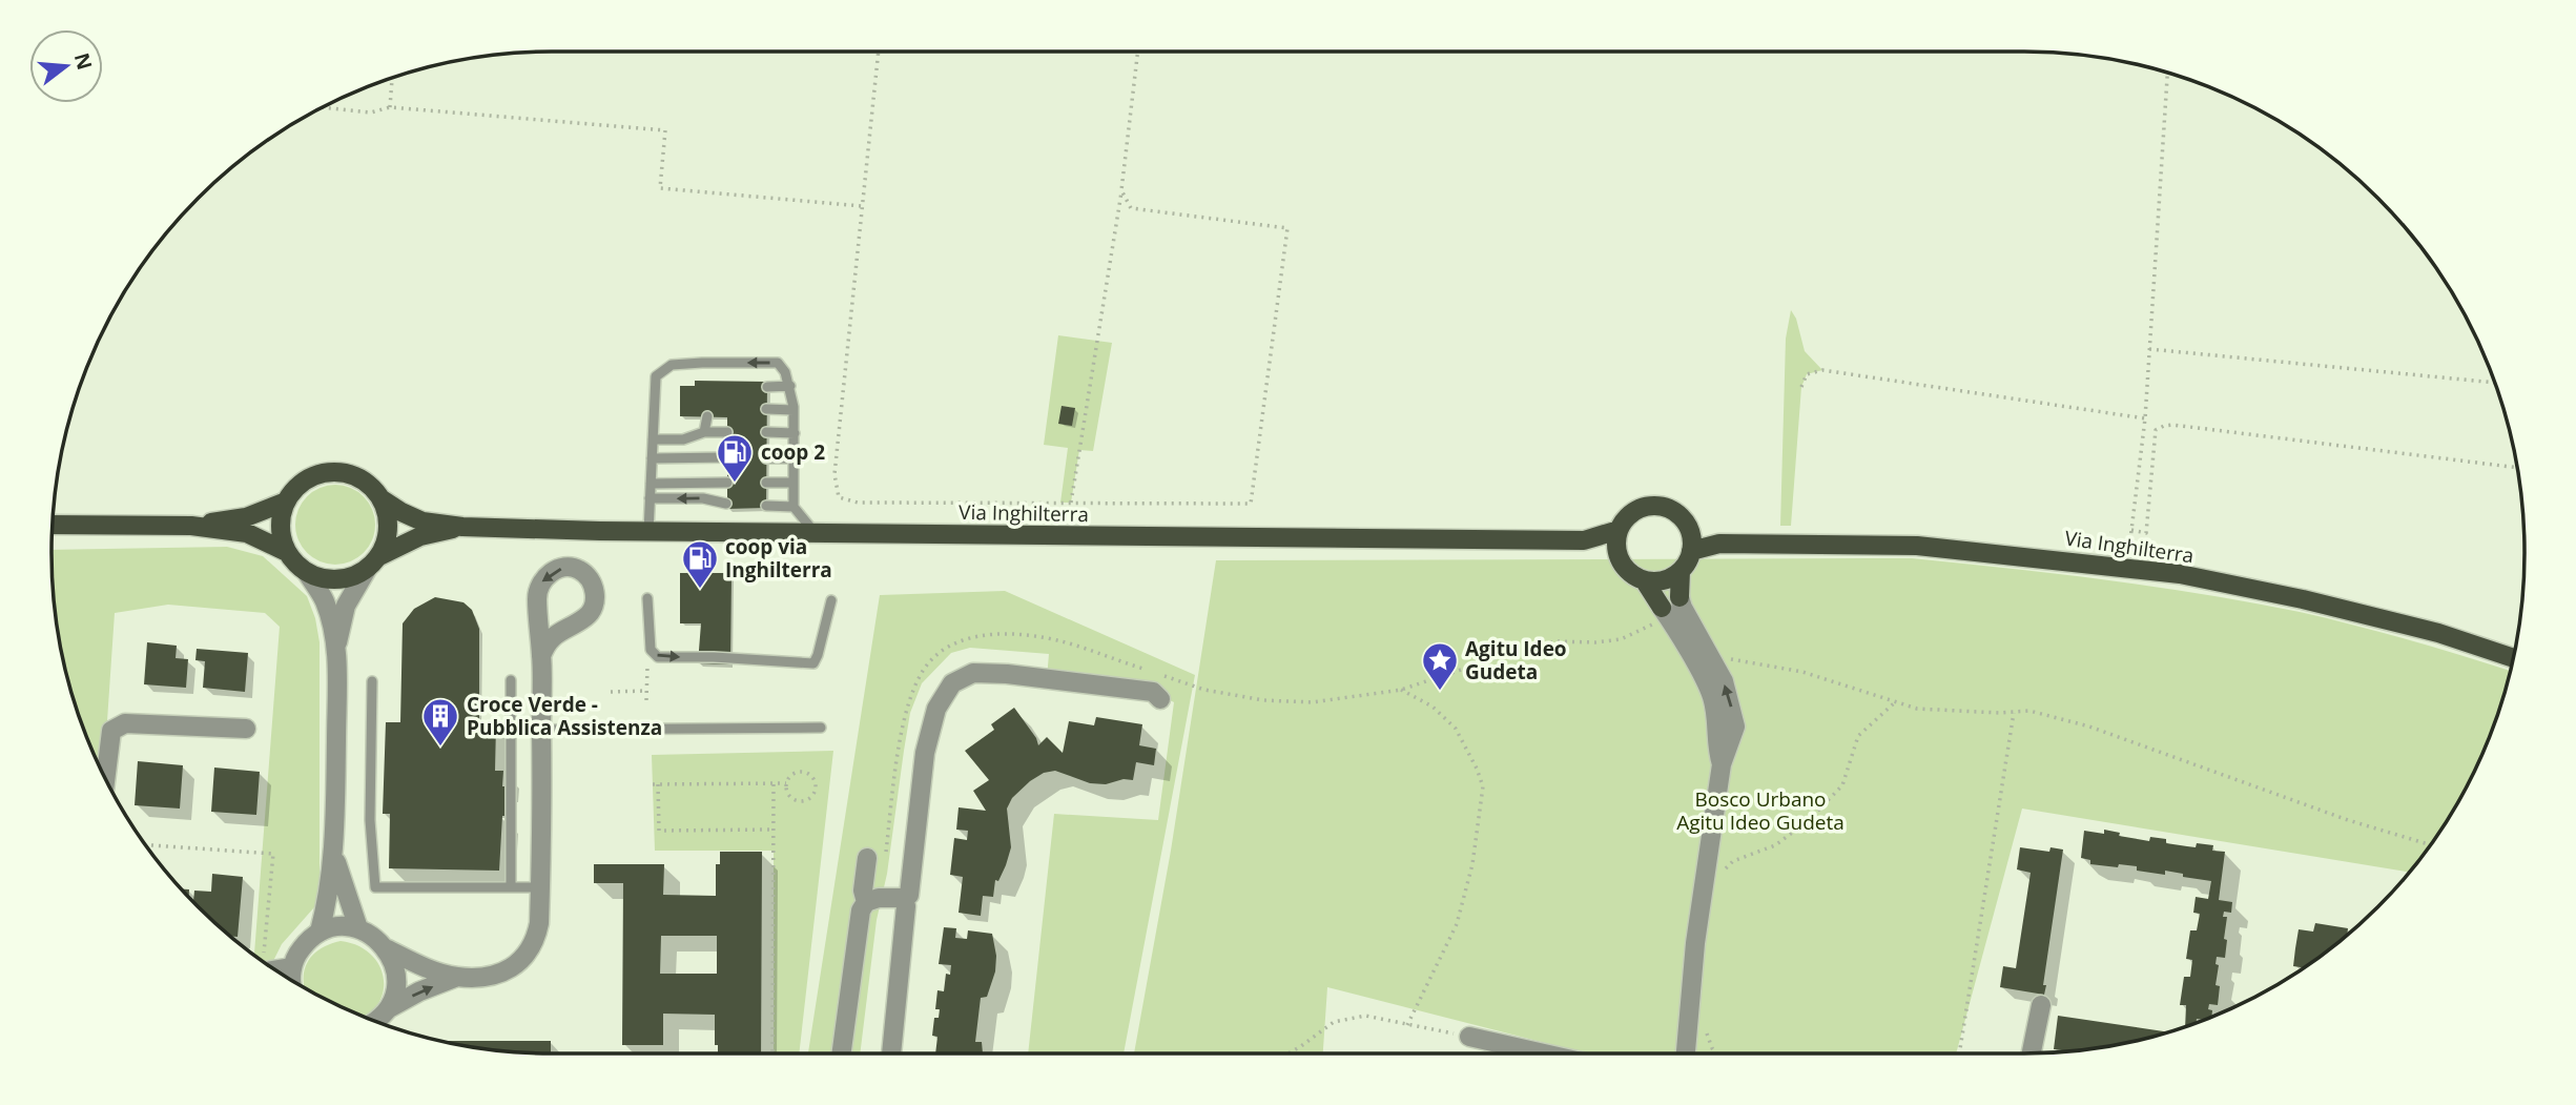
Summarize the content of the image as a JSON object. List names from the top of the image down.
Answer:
{
  "streets": {
    "main road": ["Via Inghilterra"]
  },
  "parks": ["Bosco Urbano Agitu Ideo Gudeta"],
  "places": {
    "fuel station": ["coop 2", "coop via Inghilterra"],
    "place": ["Agitu Ideo Gudeta"],
    "building": ["Croce Verde - Pubblica Assistenza"]
  },
  "north": "right"
}
